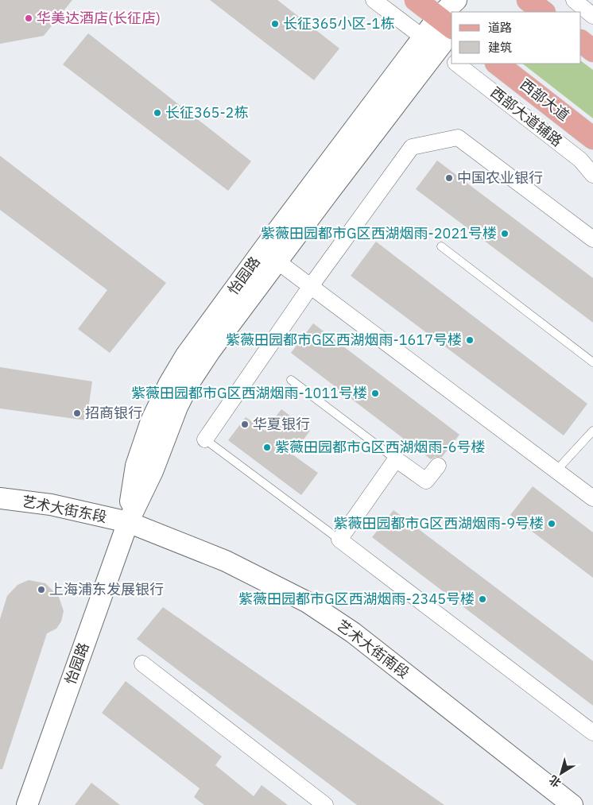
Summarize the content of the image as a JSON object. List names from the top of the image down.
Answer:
{
  "streets": {
    "main road": ["西部大道"],
    "street": [
      "西部大道辅路",
      "怡园路",
      "艺术大街东段",
      "艺术大街南段"
    ]
  },
  "crossings": [
    ["怡园路", "艺术大街东段"],
    ["怡园路", "艺术大街南段"],
    ["艺术大街东段", "艺术大街南段"]
  ],
  "places": [
    "华美达酒店(长征店)",
    "长征365小区-1栋",
    "长征365-2栋",
    "中国农业银行",
    "紫薇田园都市G区西湖烟雨-2021号楼",
    "紫薇田园都市G区西湖烟雨-1617号楼",
    "紫薇田园都市G区西湖烟雨-1011号楼",
    "招商银行",
    "华夏银行",
    "紫薇田园都市G区西湖烟雨-6号楼",
    "紫薇田园都市G区西湖烟雨-9号楼",
    "上海浦东发展银行",
    "紫薇田园都市G区西湖烟雨-2345号楼"
  ],
  "legend": ["道路", "建筑"],
  "north": "bottom left"
}
